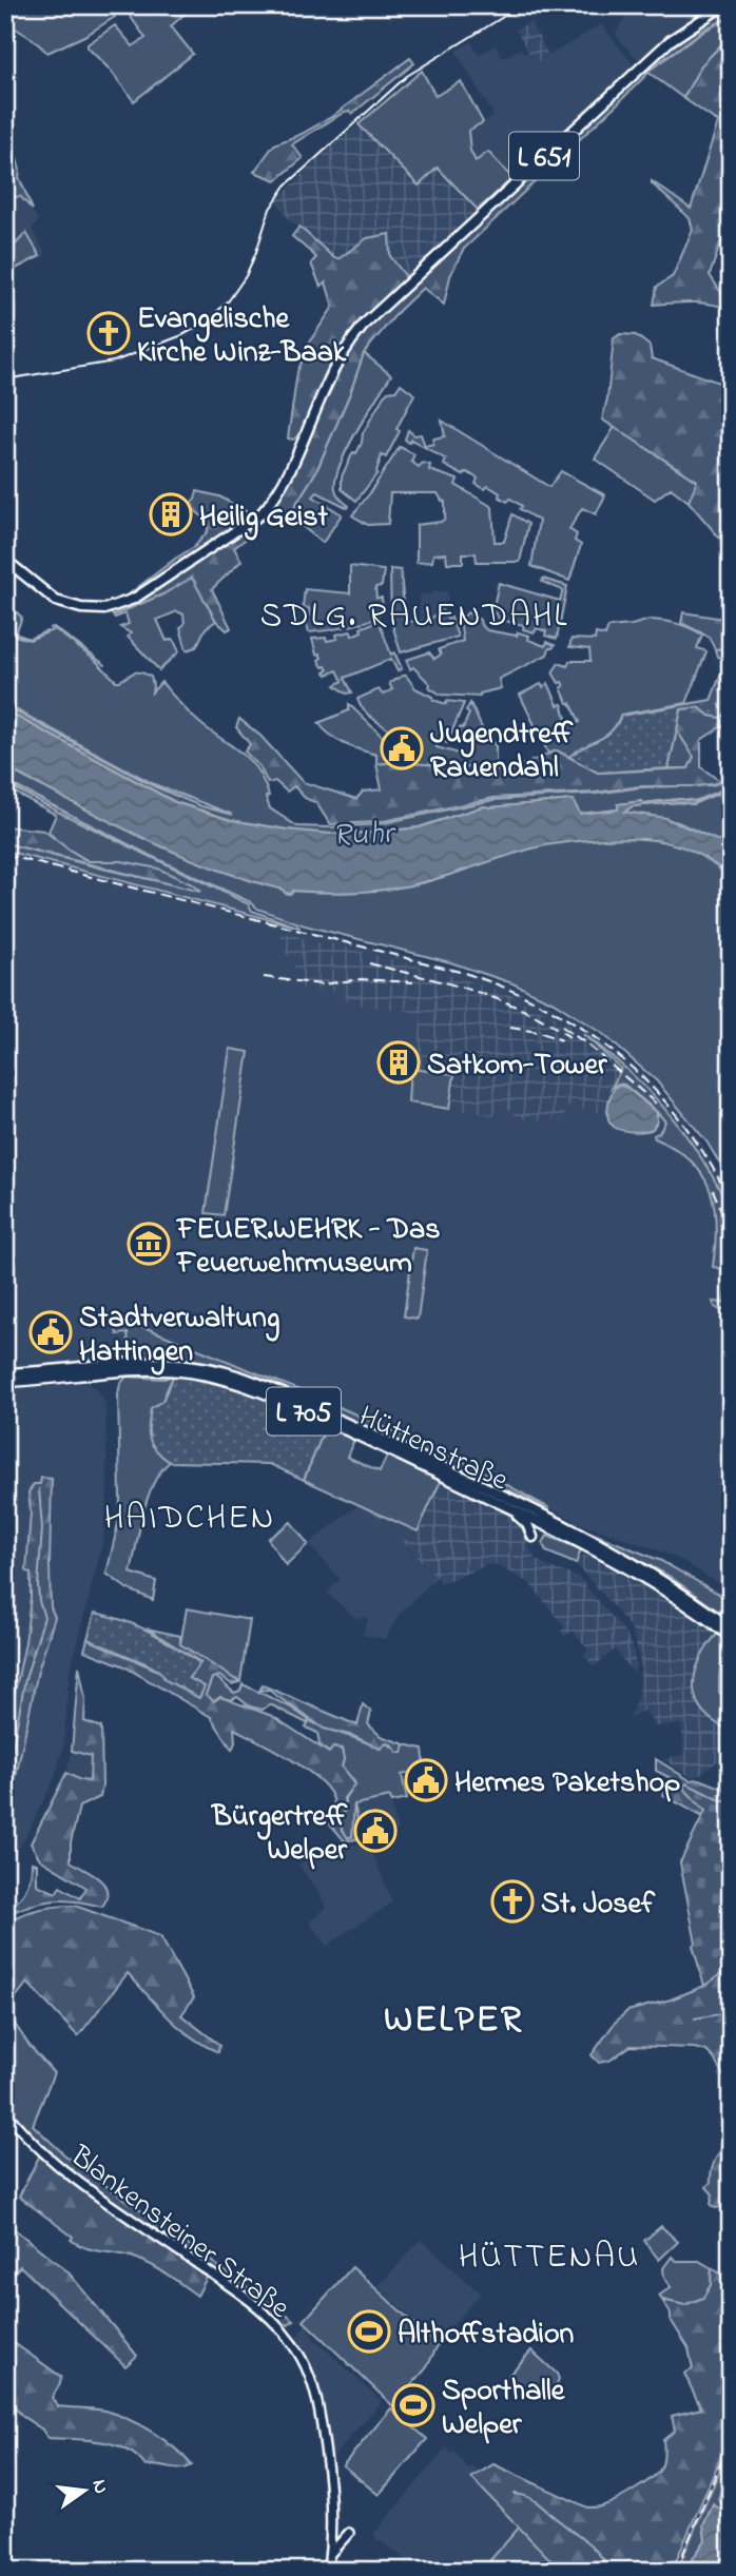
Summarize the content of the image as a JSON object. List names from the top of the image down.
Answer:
{
  "streets": {
    "main road": [
      "L 651",
      "L 705",
      "Hüttenstraße",
      "Blankensteiner Straße"
    ]
  },
  "crossings": [
    ["L 705", "Hüttenstraße"]
  ],
  "districts": [
    "SDLG. RAUENDAHL",
    "HAIDCHEN",
    "WELPER",
    "HÜTTENAU"
  ],
  "water": ["Ruhr"],
  "places": {
    "church": ["Evangelische Kirche Winz-Baak", "St. Josef"],
    "building": ["Heilig Geist", "Satkom-Tower"],
    "public building": [
      "Jugendtreff Rauendahl",
      "Stadtverwaltung Hattingen",
      "Hermes Paketshop",
      "Bürgertreff Welper"
    ],
    "museum": ["FEUER.WEHRK - Das Feuerwehrmuseum"],
    "sports": ["Althoffstadion", "Sporthalle Welper"]
  },
  "north": "right"
}
